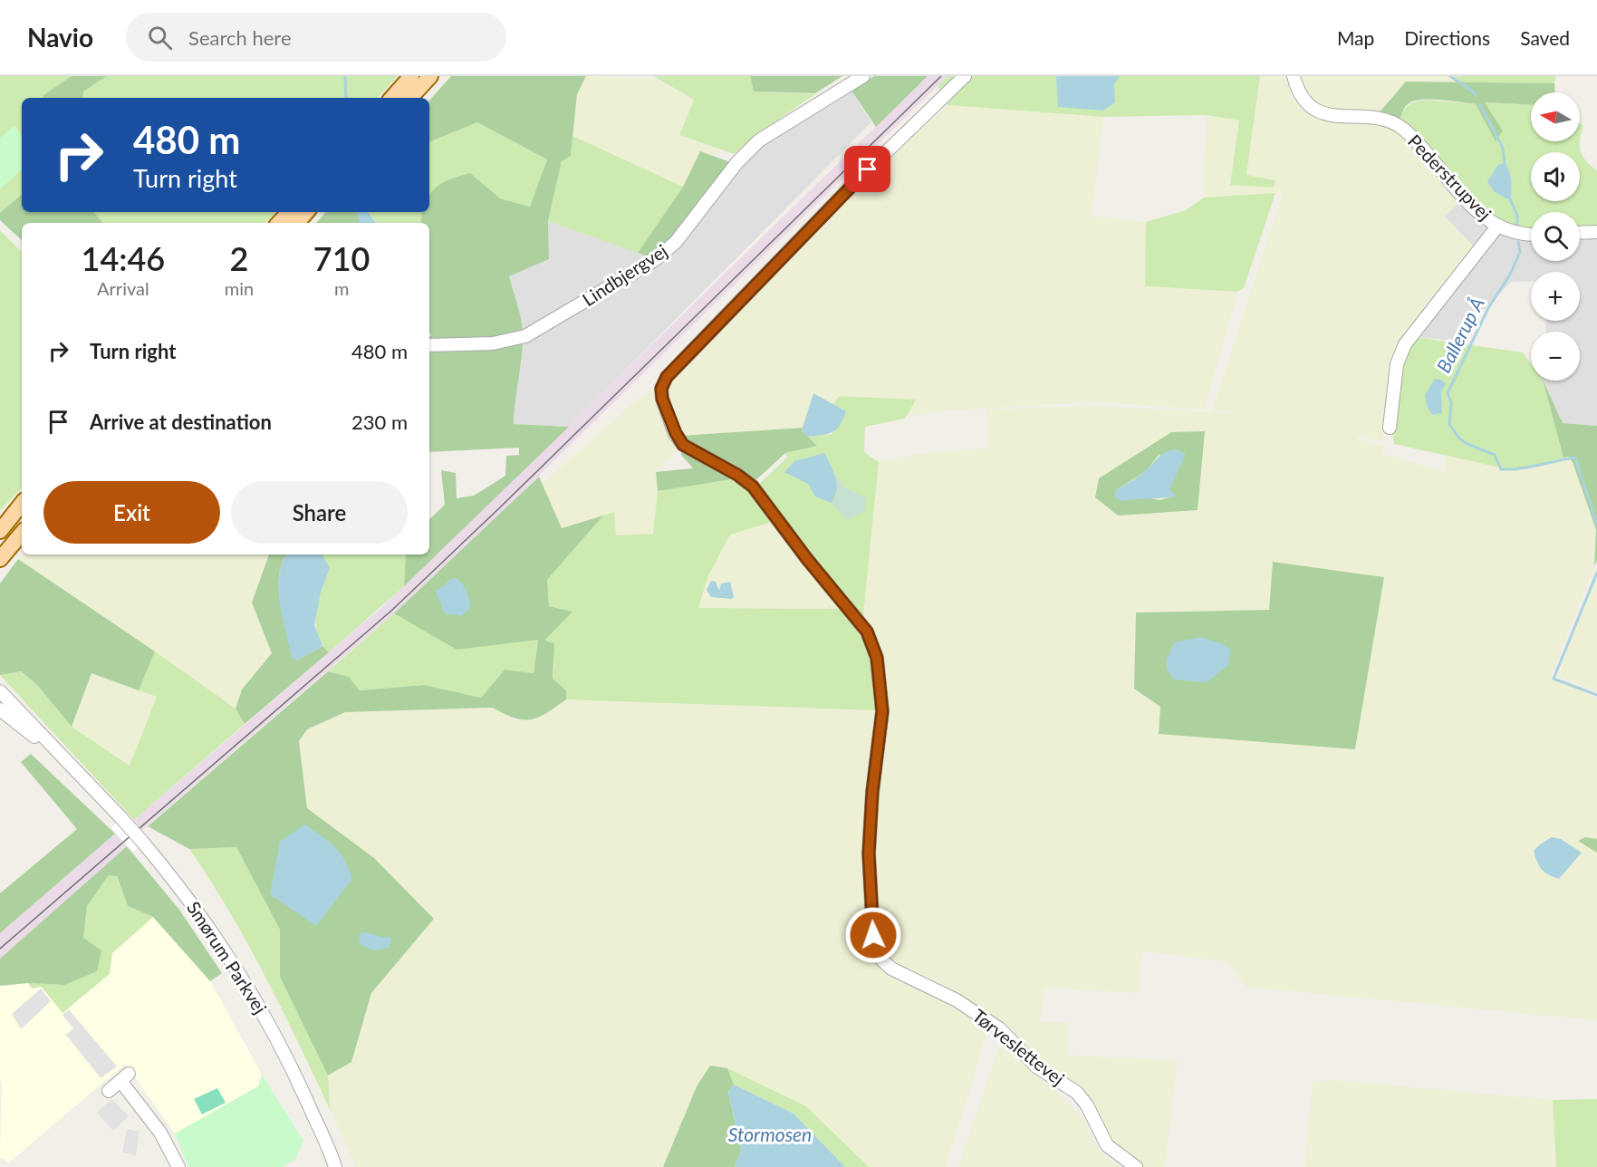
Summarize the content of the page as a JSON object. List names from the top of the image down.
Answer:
{
  "streets": {
    "street": [
      "Pederstrupvej",
      "Lindbjergvej",
      "Smørum Parkvej",
      "Tørveslettevej"
    ]
  },
  "water": ["Ballerup Å", "Stormosen"],
  "north": "left",
  "page": {
    "header": "Navio",
    "search": "Search here",
    "nav": ["Map", "Directions", "Saved"],
    "map_buttons": ["+", "−"],
    "turn": ["480 m", "Turn right"],
    "eta": [
      "14:46",
      "Arrival",
      "2",
      "min",
      "710",
      "m"
    ],
    "list": [
      {
        "name": "Turn right",
        "value": "480 m"
      },
      {
        "name": "Arrive at destination",
        "value": "230 m"
      }
    ],
    "buttons": ["Exit", "Share"]
  }
}
